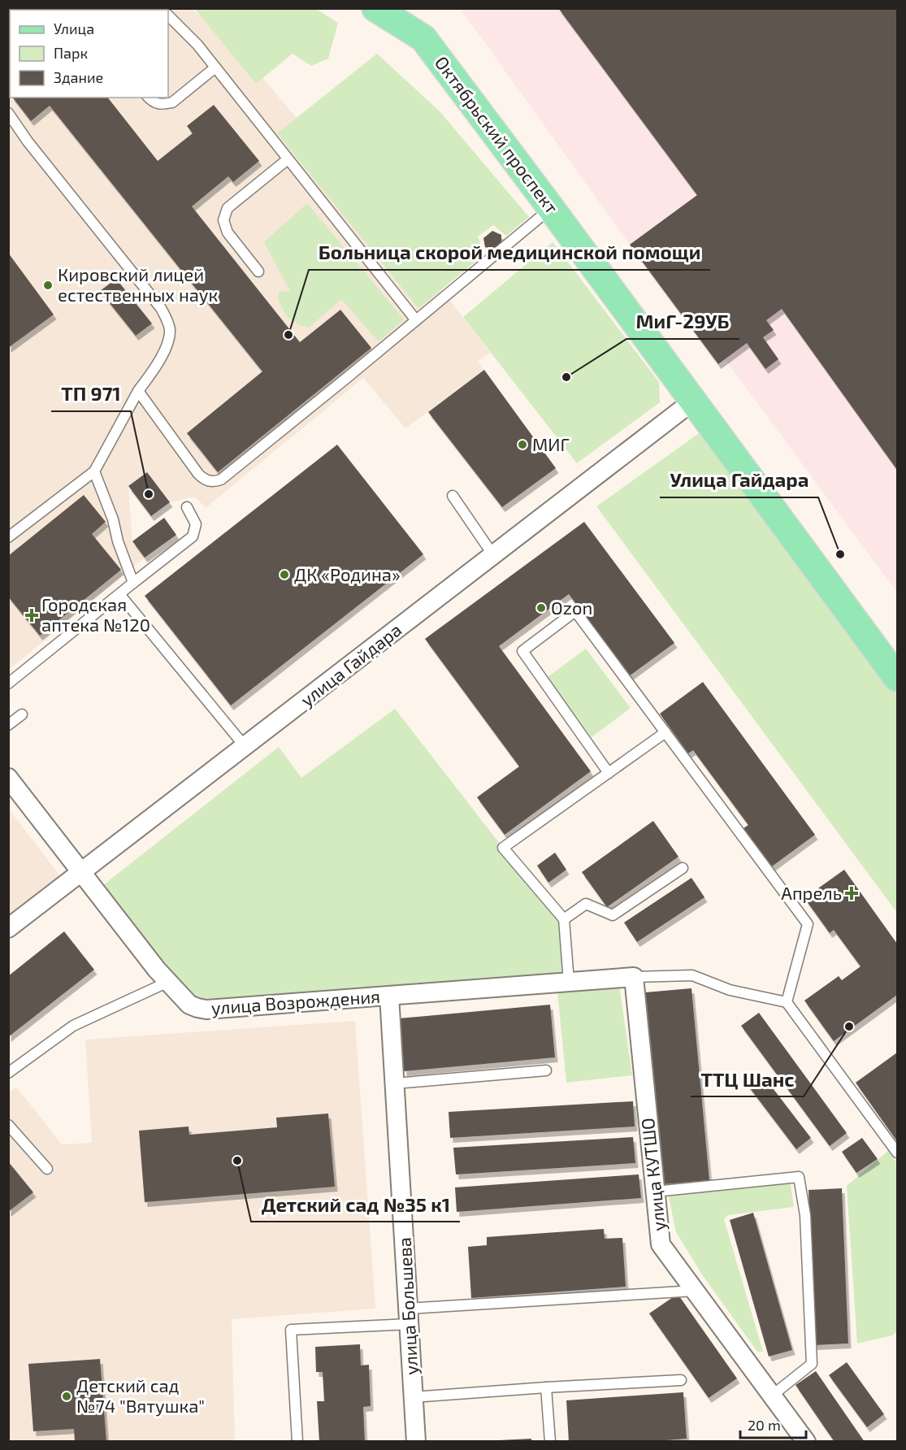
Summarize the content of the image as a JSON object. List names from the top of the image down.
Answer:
{
  "streets": {
    "main road": ["Октябрьский проспект"],
    "street": [
      "улица Гайдара",
      "улица Возрождения",
      "улица КУТШО",
      "улица Большева"
    ]
  },
  "crossings": [
    ["Октябрьский проспект", "улица Гайдара"],
    ["улица Гайдара", "улица Возрождения"],
    ["улица Возрождения", "улица КУТШО"],
    ["улица Возрождения", "улица Большева"]
  ],
  "places": {
    "other": [
      "Кировский лицей естественных наук",
      "Больница скорой медицинской помощи",
      "МиГ-29УБ",
      "МИГ",
      "ТП 971",
      "Улица Гайдара",
      "ДК «Родина»",
      "Ozon",
      "ТТЦ Шанс",
      "Детский сад №35 к1",
      "Детский сад №74 \"Вятушка\""
    ],
    "health": ["Городская аптека №120", "Апрель"]
  },
  "legend": ["Улица", "Парк", "Здание"],
  "scale_bar": "20 m"
}
